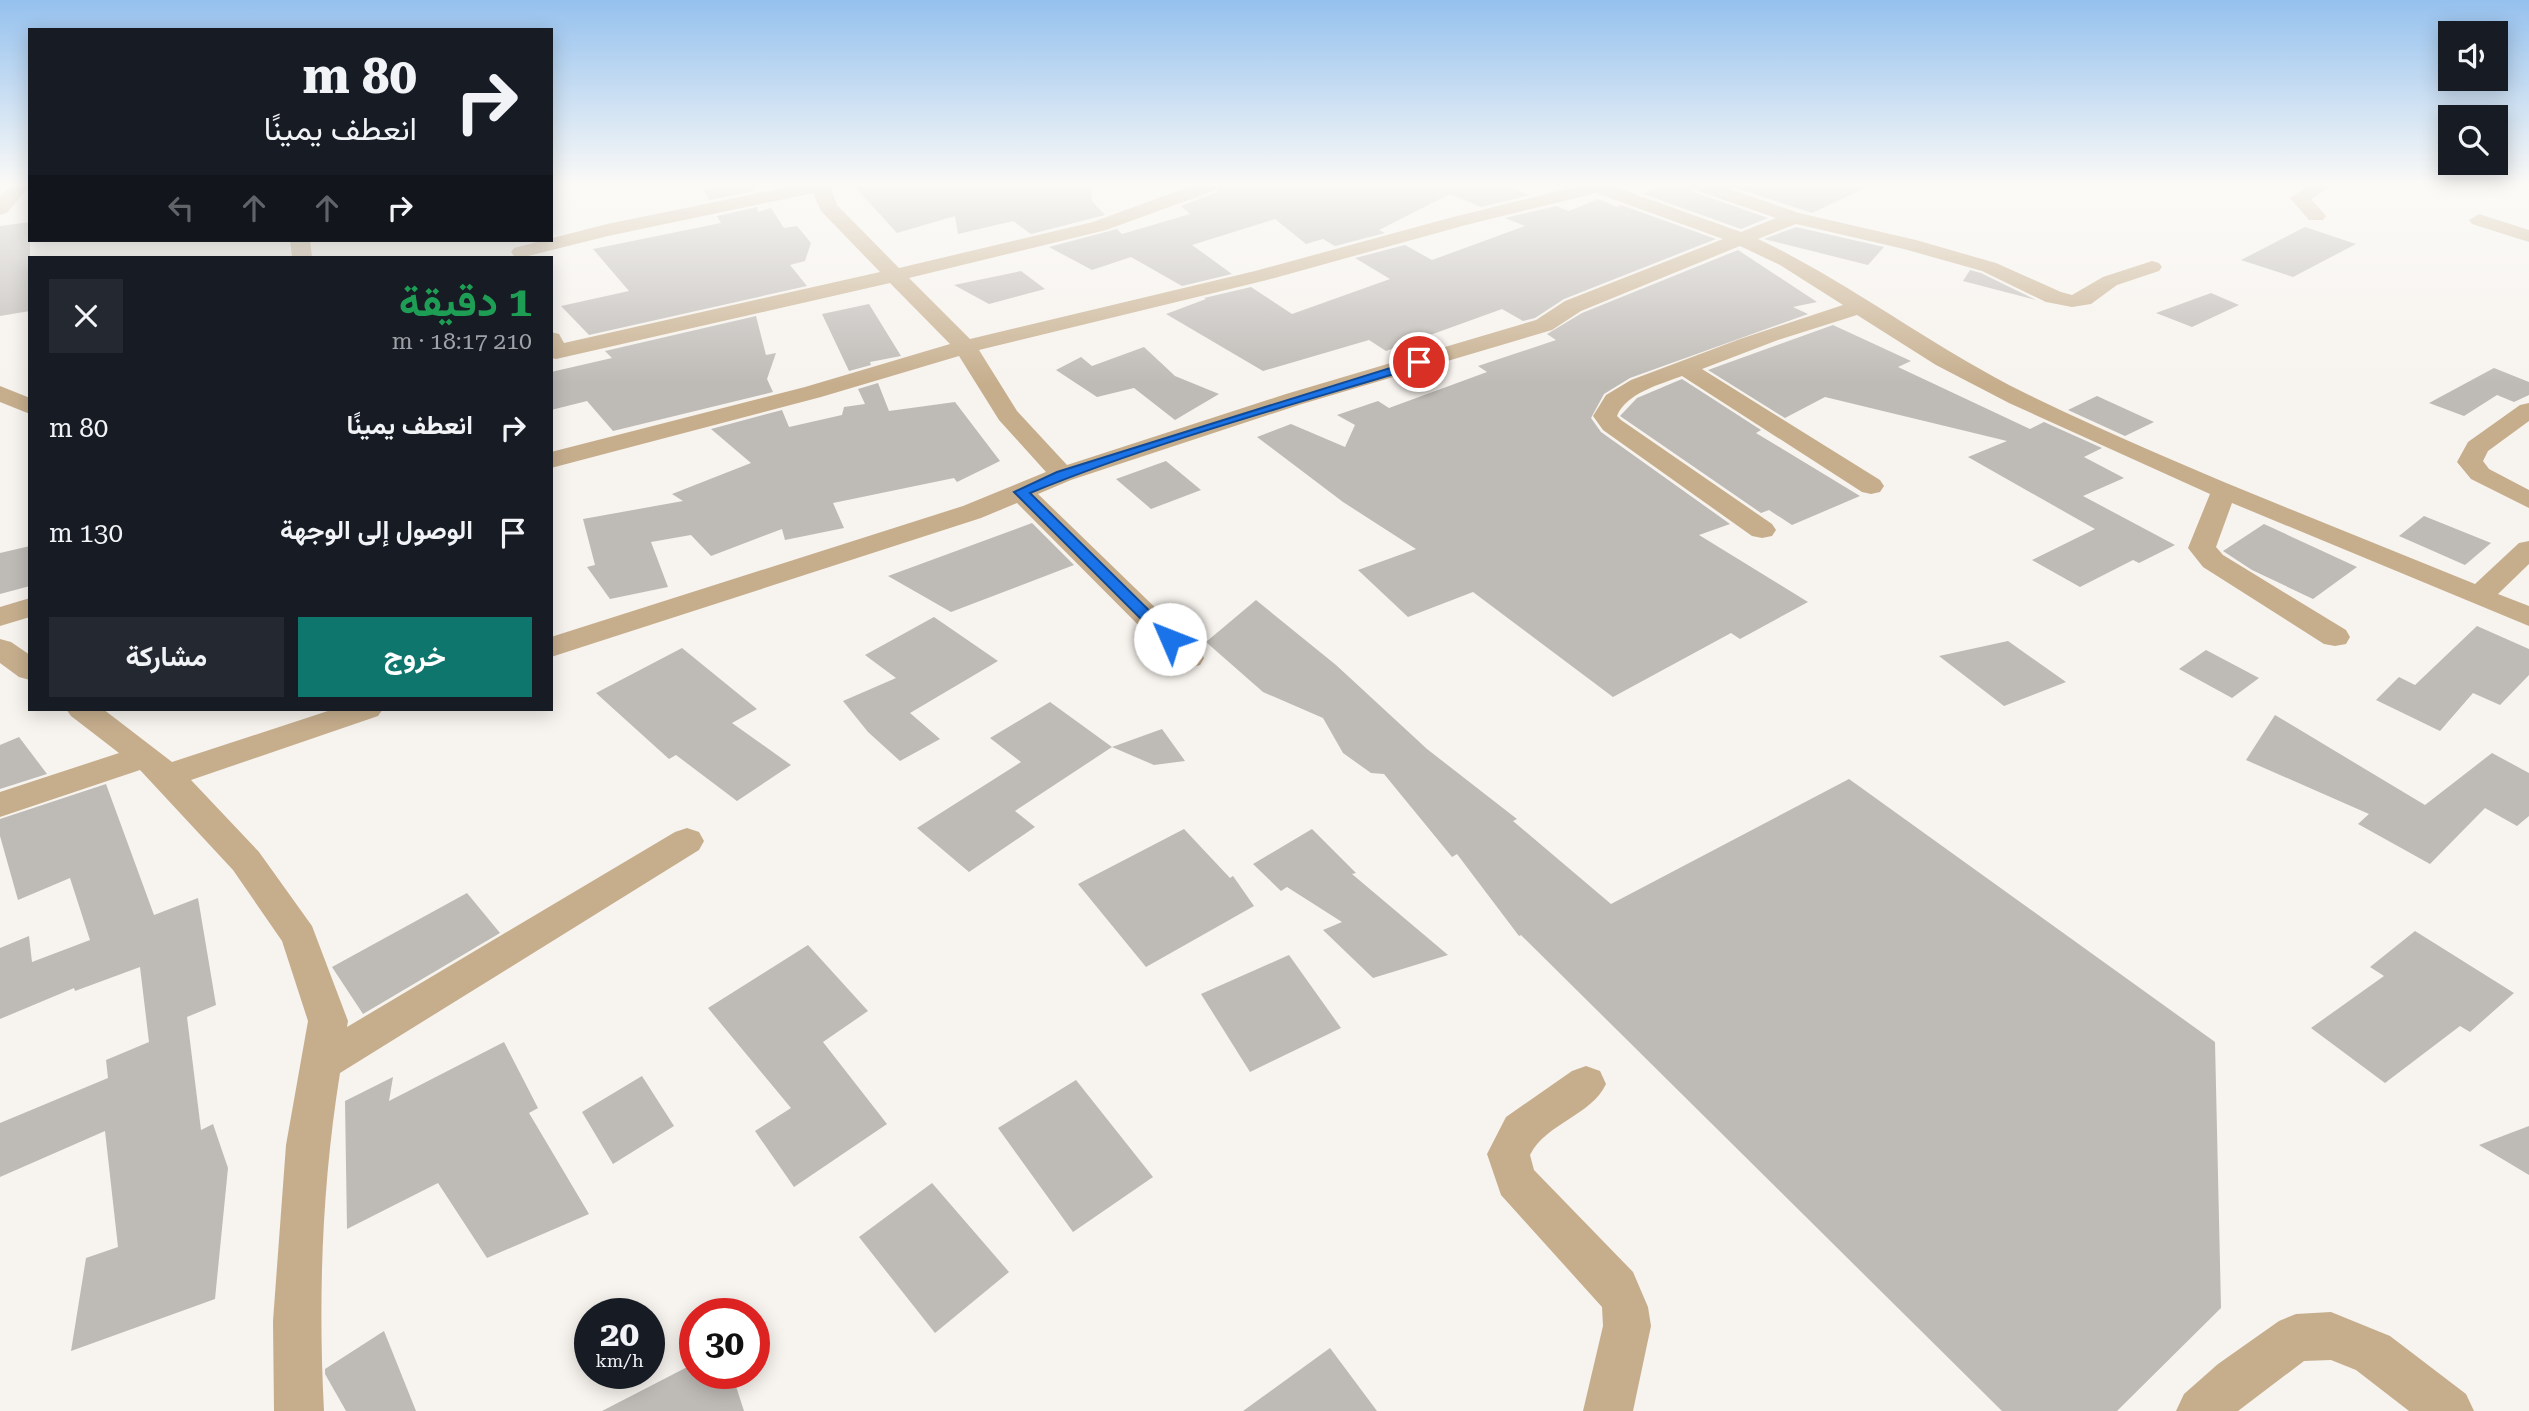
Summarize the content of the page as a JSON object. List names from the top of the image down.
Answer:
{
  "page": {
    "turn": ["80 m", "انعطف يمينًا"],
    "heading": ["1 دقيقة", "210 m · 18:17"],
    "list": [
      {
        "name": "انعطف يمينًا",
        "value": "80 m"
      },
      {
        "name": "الوصول إلى الوجهة",
        "value": "130 m"
      }
    ],
    "buttons": ["خروج", "مشاركة"],
    "speed": "20 km/h",
    "limit": "30"
  }
}
